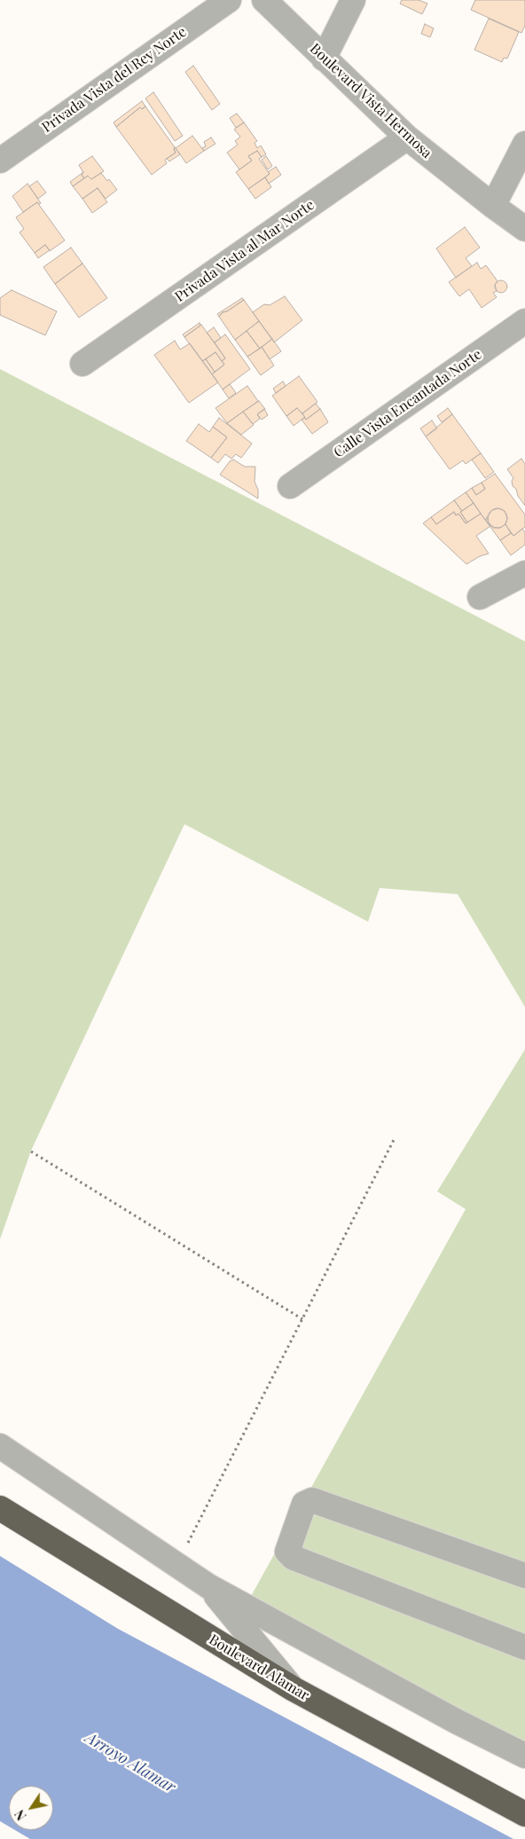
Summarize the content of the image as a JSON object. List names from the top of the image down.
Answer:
{
  "streets": {
    "highway": ["Boulevard Alamar"],
    "street": [
      "Privada Vista del Rey Norte",
      "Boulevard Vista Hermosa",
      "Privada Vista al Mar Norte",
      "Calle Vista Encantada Norte"
    ]
  },
  "crossings": [
    ["Boulevard Vista Hermosa", "Privada Vista al Mar Norte"]
  ],
  "water": ["Arroyo Alamar"],
  "north": "bottom left"
}
